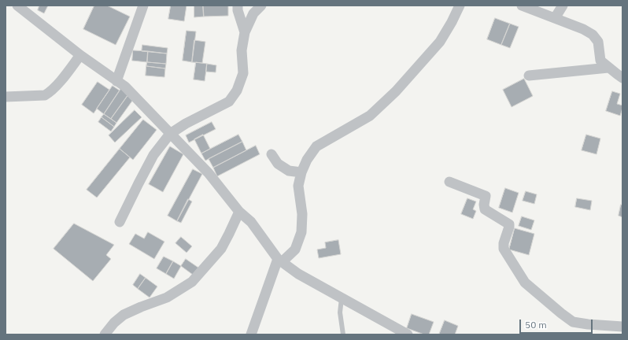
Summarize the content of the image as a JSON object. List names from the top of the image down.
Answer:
{
  "scale_bar": "50 m"
}
